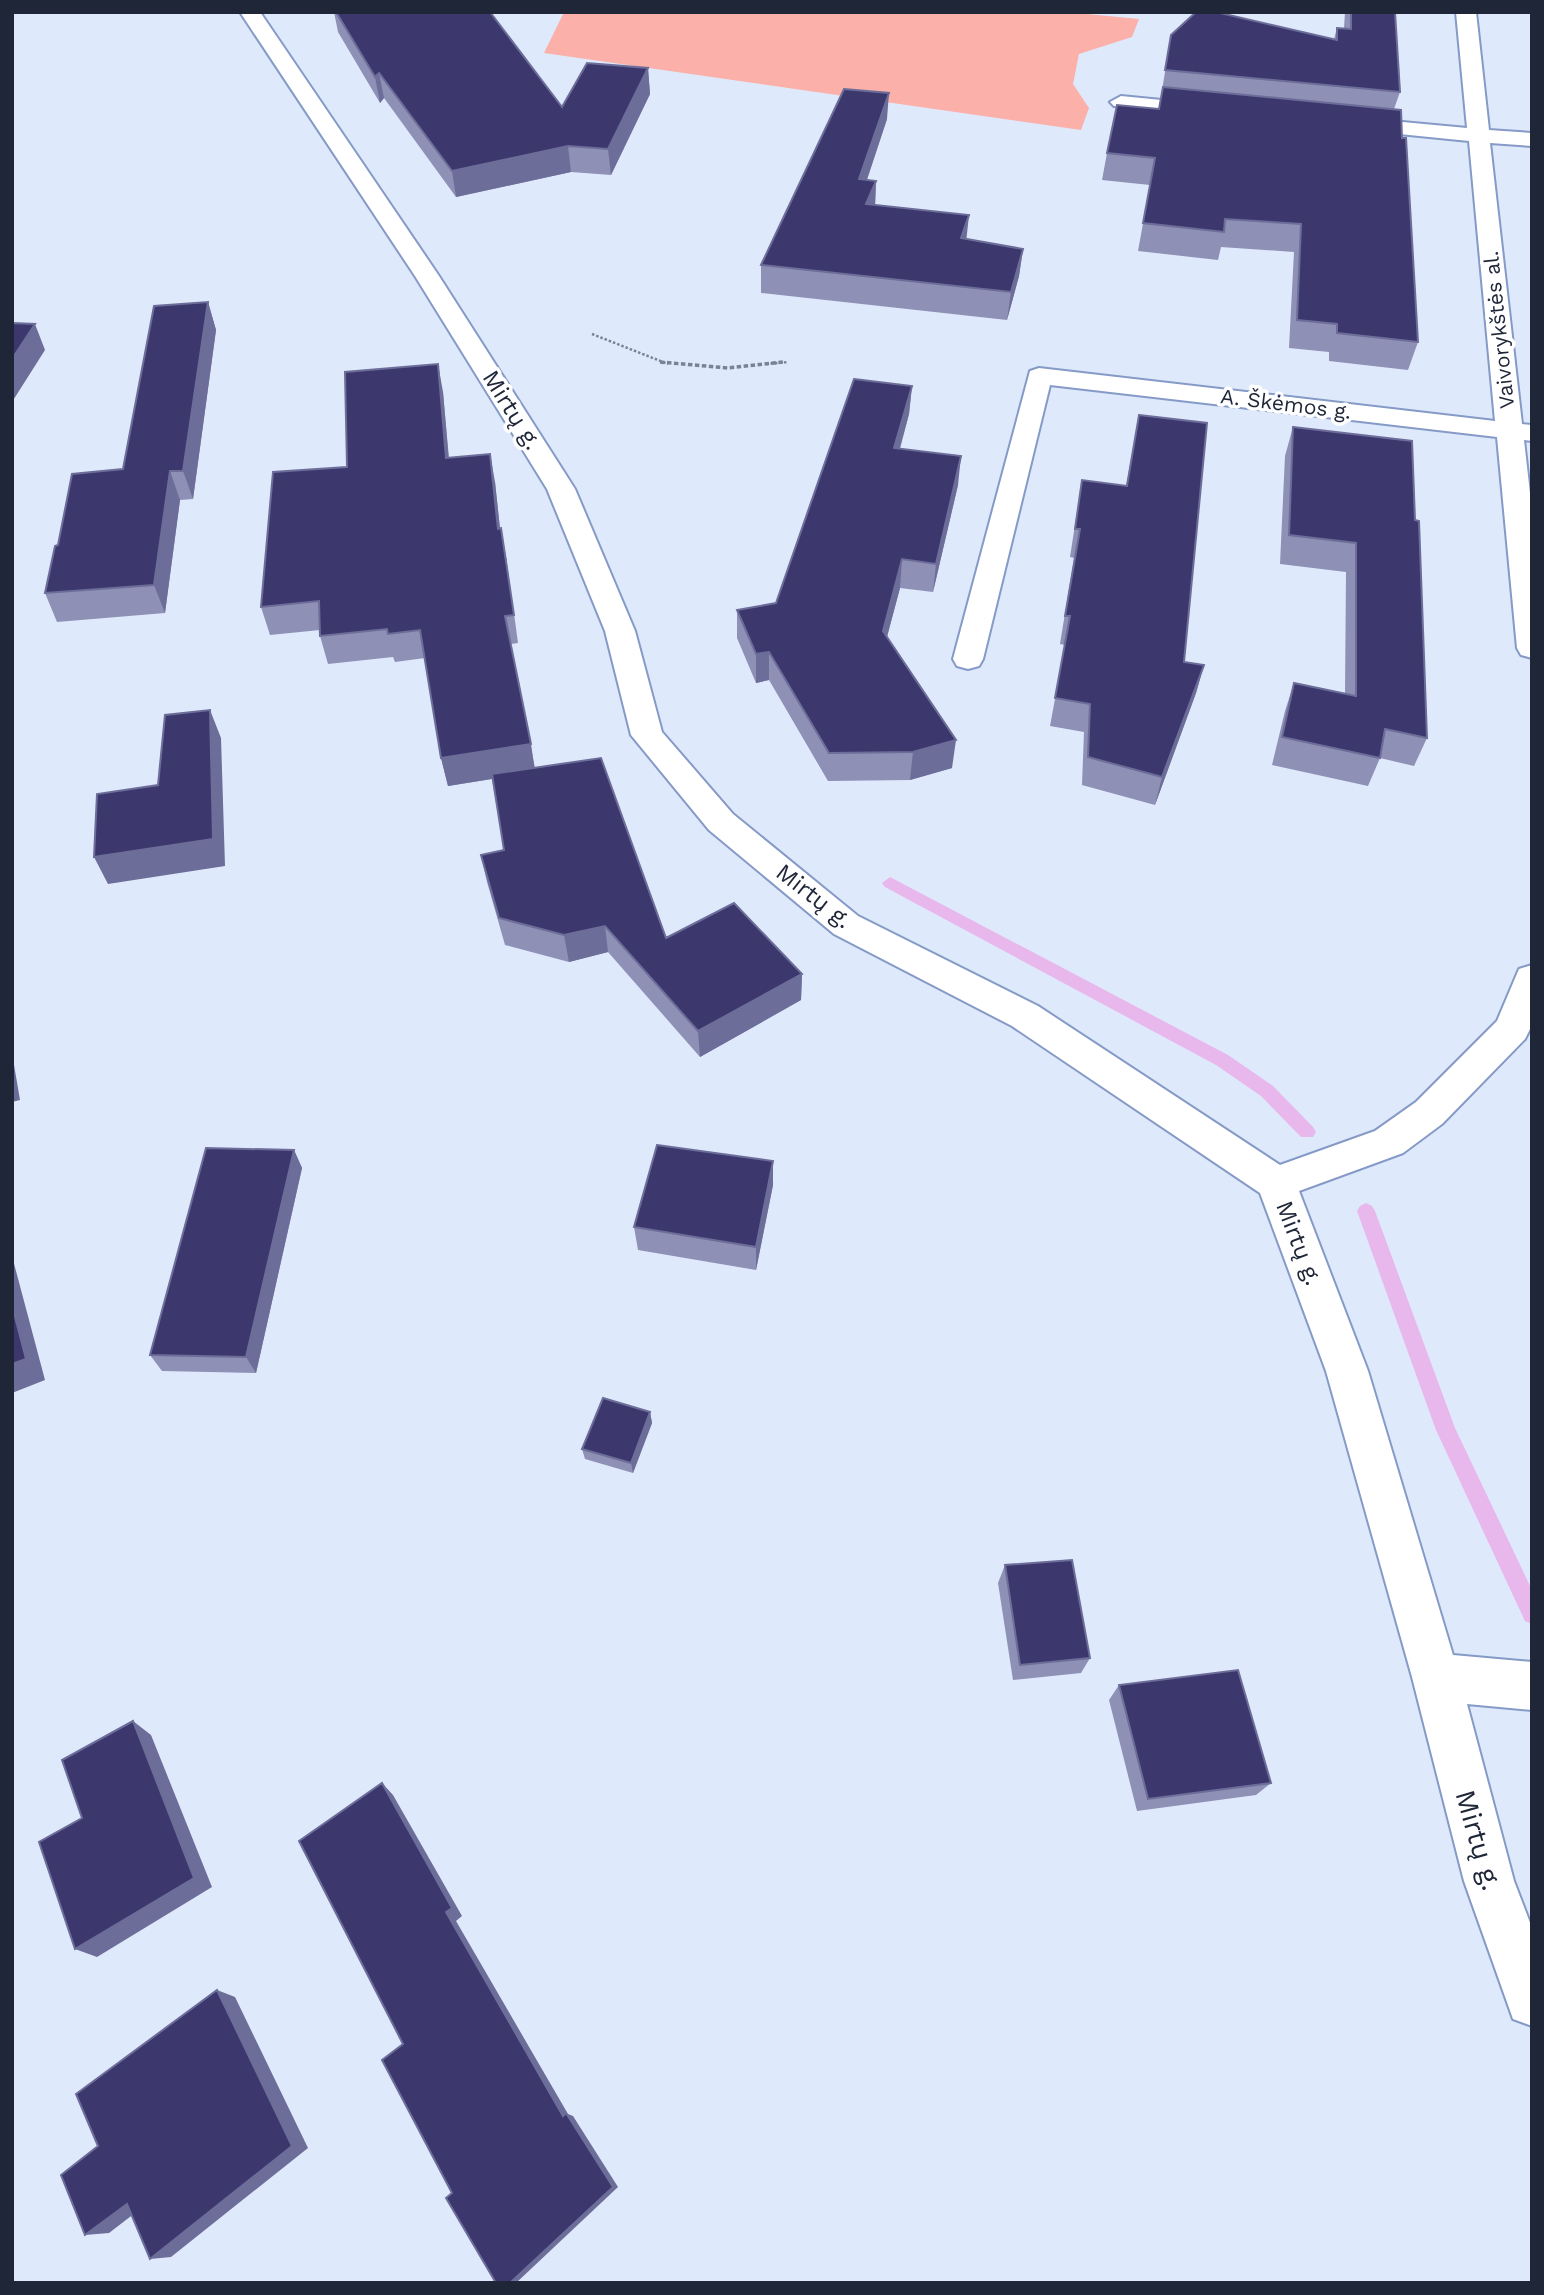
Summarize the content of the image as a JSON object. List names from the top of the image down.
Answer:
{
  "streets": {
    "street": ["Vaivorykštės al.", "A. Škėmos g.", "Mirtų g."]
  },
  "crossings": [
    ["Vaivorykštės al.", "A. Škėmos g."]
  ]
}
